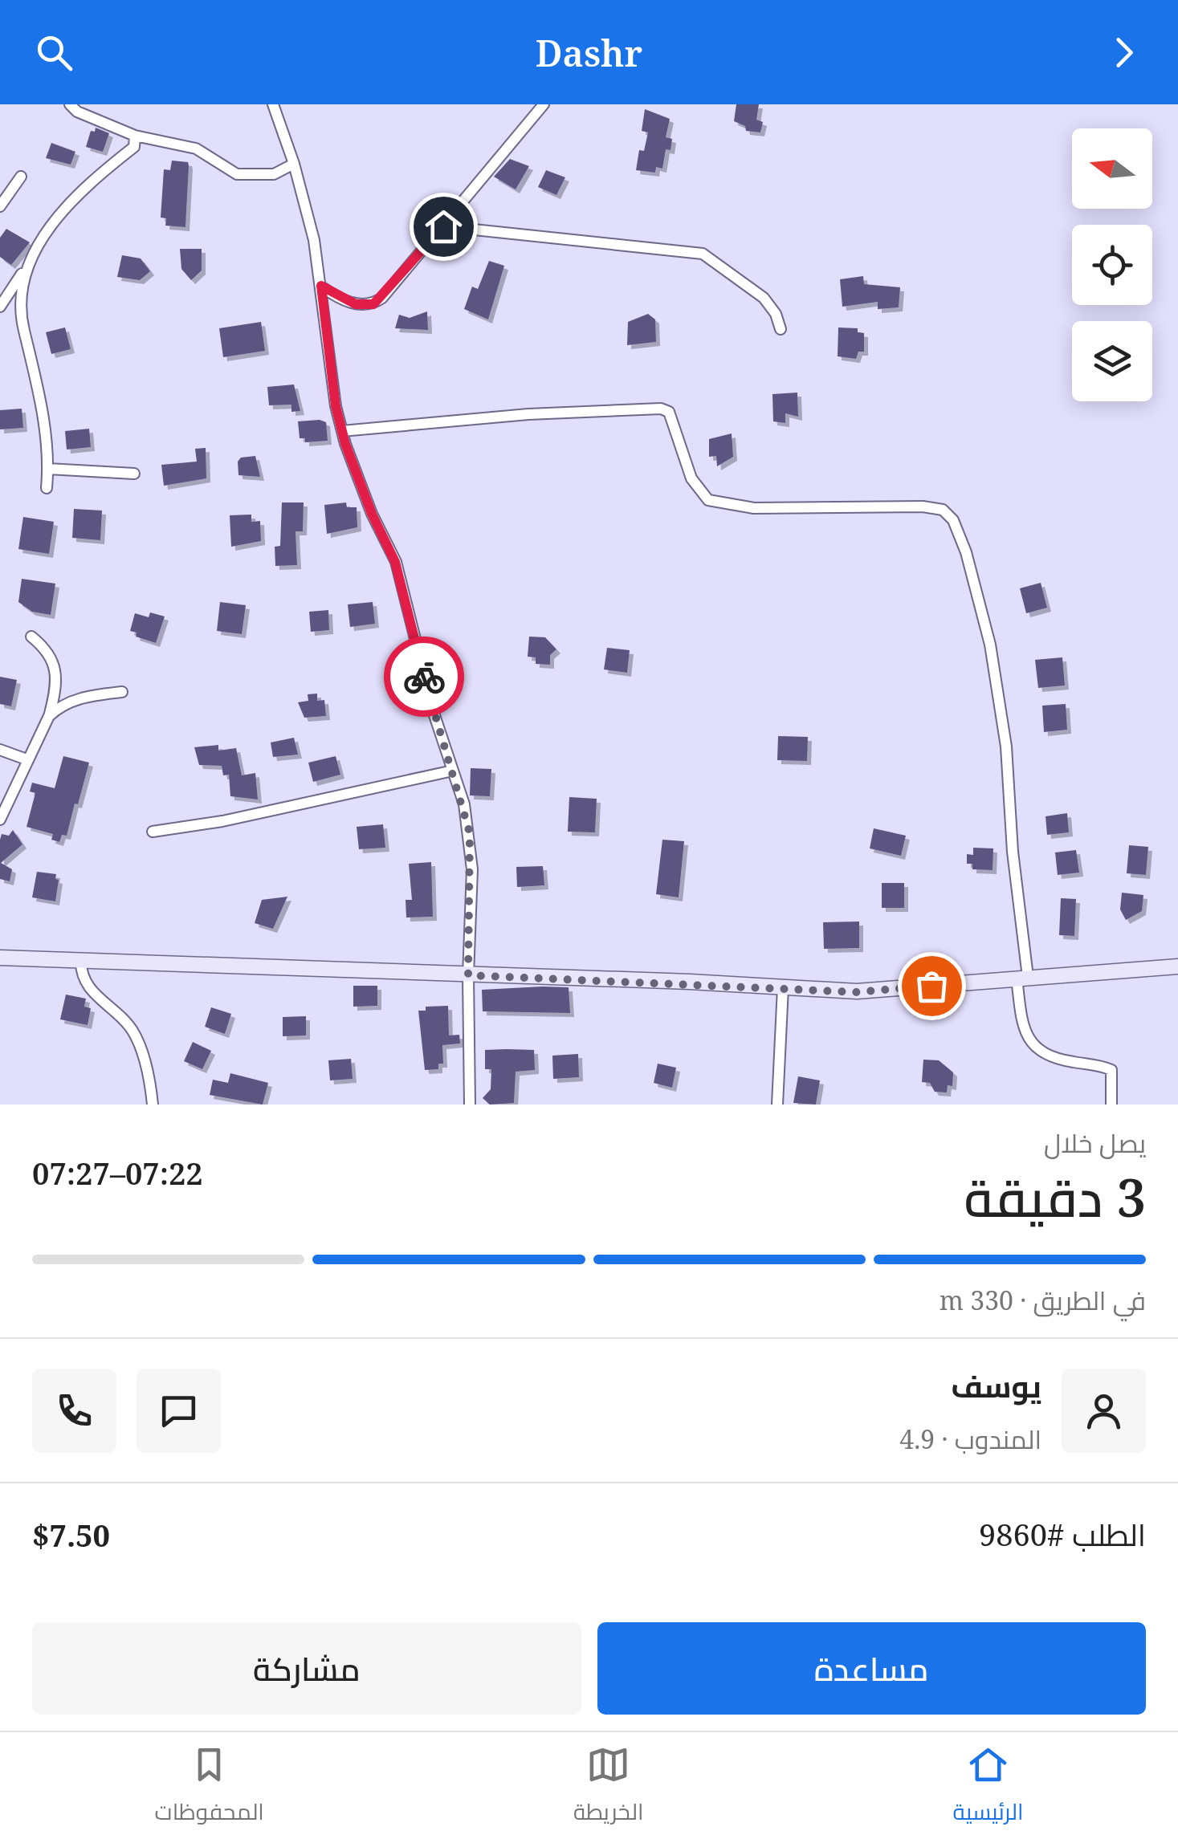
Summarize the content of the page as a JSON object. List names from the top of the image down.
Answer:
{
  "north": "left",
  "page": {
    "header": "Dashr",
    "heading": ["3 دقيقة", "يصل خلال", "07:22–07:27"],
    "panel": [
      "يوسف",
      "المندوب · 4.9",
      "الطلب #9860",
      "$7.50"
    ],
    "bar": "في الطريق · 330 m",
    "buttons": ["مساعدة", "مشاركة"],
    "tabs": ["الرئيسية", "الخريطة", "المحفوظات"]
  }
}
